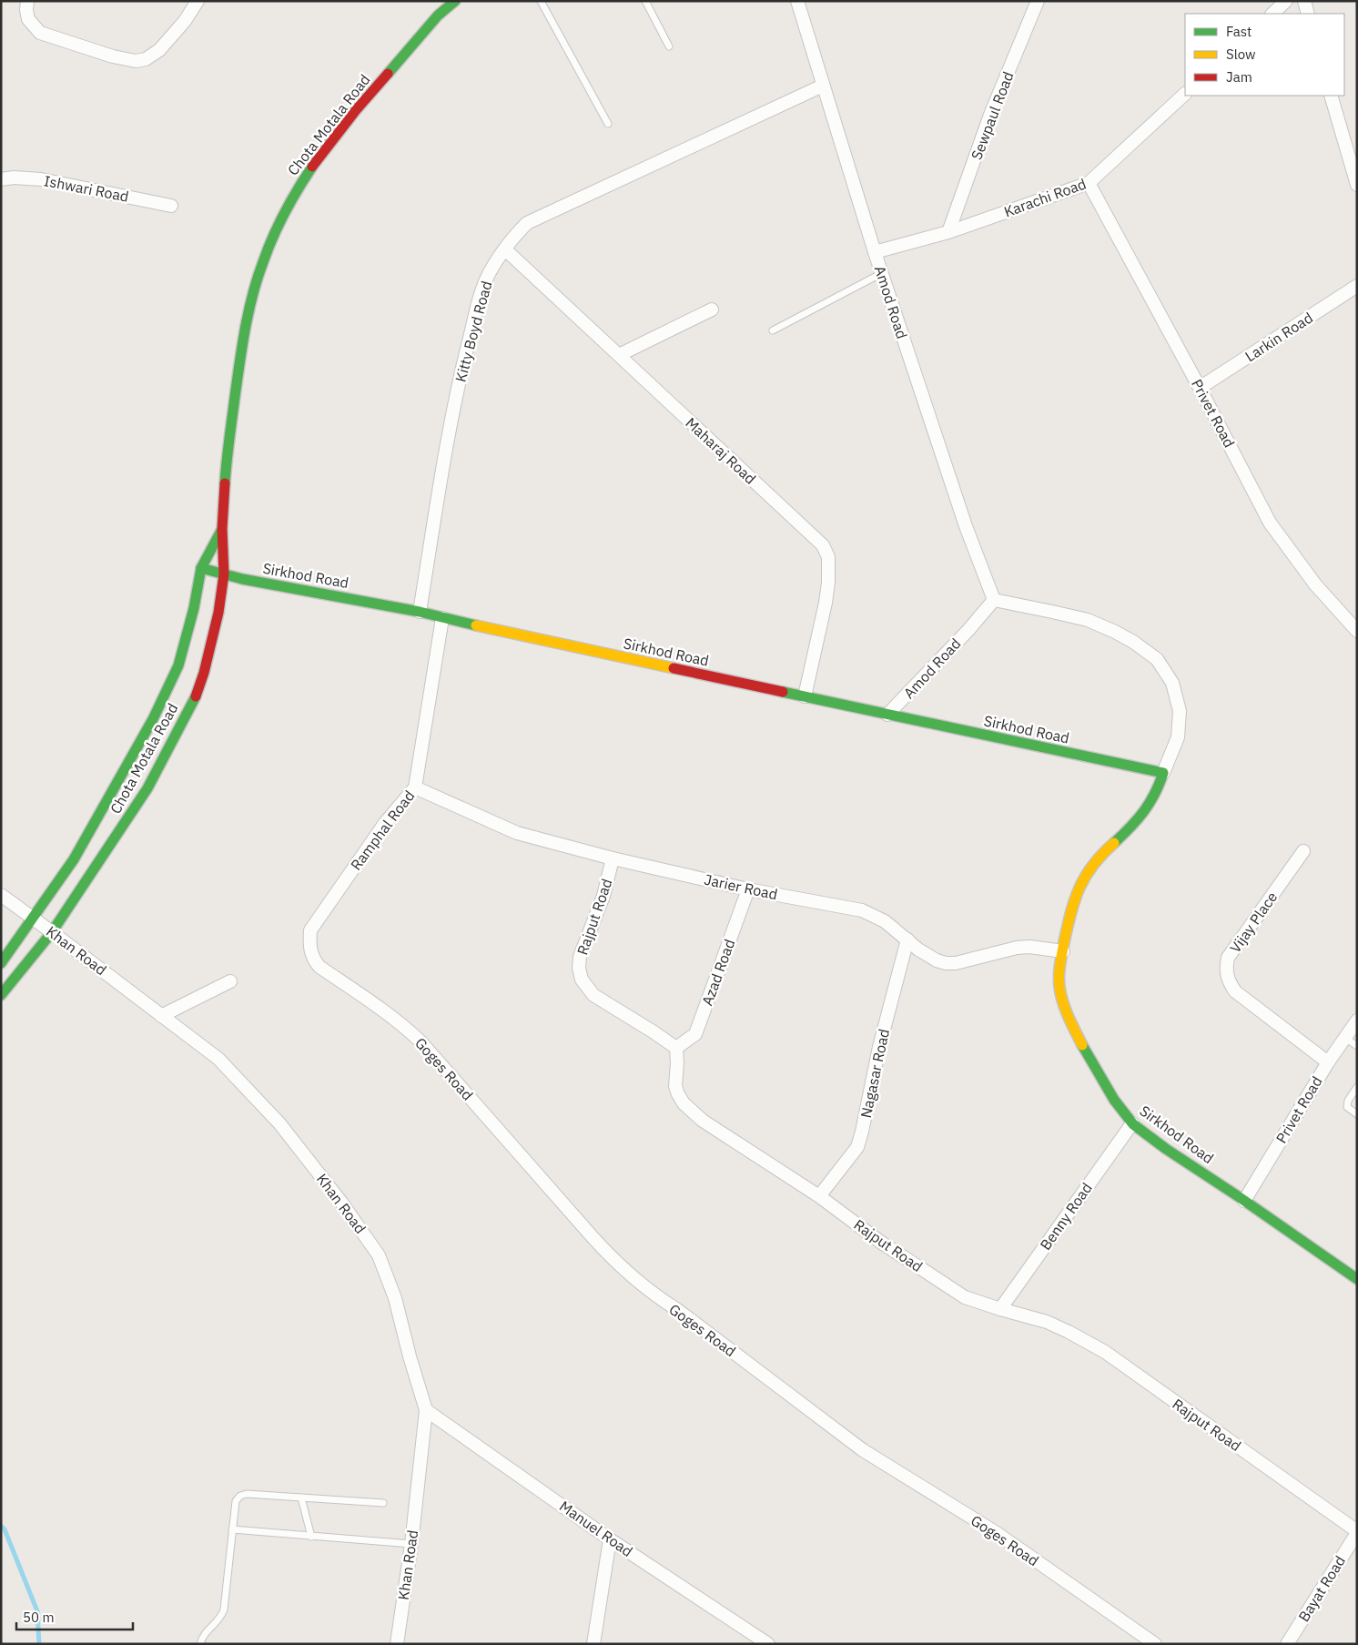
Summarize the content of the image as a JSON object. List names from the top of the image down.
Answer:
{
  "streets": {
    "street": [
      "Sewpaul Road",
      "Chota Motala Road",
      "Ishwari Road",
      "Karachi Road",
      "Amod Road",
      "Kitty Boyd Road",
      "Larkin Road",
      "Privet Road",
      "Maharaj Road",
      "Sirkhod Road",
      "Ramphal Road",
      "Jarier Road",
      "Rajput Road",
      "Vijay Place",
      "Khan Road",
      "Azad Road",
      "Goges Road",
      "Nagasar Road",
      "Benny Road",
      "Manuel Road",
      "Bayat Road"
    ]
  },
  "crossings": [
    ["Sewpaul Road", "Karachi Road"],
    ["Chota Motala Road", "Sirkhod Road"],
    ["Chota Motala Road", "Khan Road"],
    ["Karachi Road", "Amod Road"],
    ["Karachi Road", "Privet Road"],
    ["Amod Road", "Kitty Boyd Road"],
    ["Amod Road", "Sirkhod Road"],
    ["Kitty Boyd Road", "Maharaj Road"],
    ["Kitty Boyd Road", "Sirkhod Road"],
    ["Larkin Road", "Privet Road"],
    ["Privet Road", "Sirkhod Road"],
    ["Privet Road", "Vijay Place"],
    ["Maharaj Road", "Sirkhod Road"],
    ["Sirkhod Road", "Ramphal Road"],
    ["Sirkhod Road", "Jarier Road"],
    ["Sirkhod Road", "Benny Road"],
    ["Ramphal Road", "Jarier Road"],
    ["Ramphal Road", "Goges Road"],
    ["Jarier Road", "Rajput Road"],
    ["Jarier Road", "Azad Road"],
    ["Jarier Road", "Nagasar Road"],
    ["Rajput Road", "Azad Road"],
    ["Rajput Road", "Nagasar Road"],
    ["Rajput Road", "Benny Road"],
    ["Rajput Road", "Bayat Road"],
    ["Khan Road", "Manuel Road"]
  ],
  "legend": ["Fast", "Slow", "Jam"],
  "scale_bar": "50 m"
}
